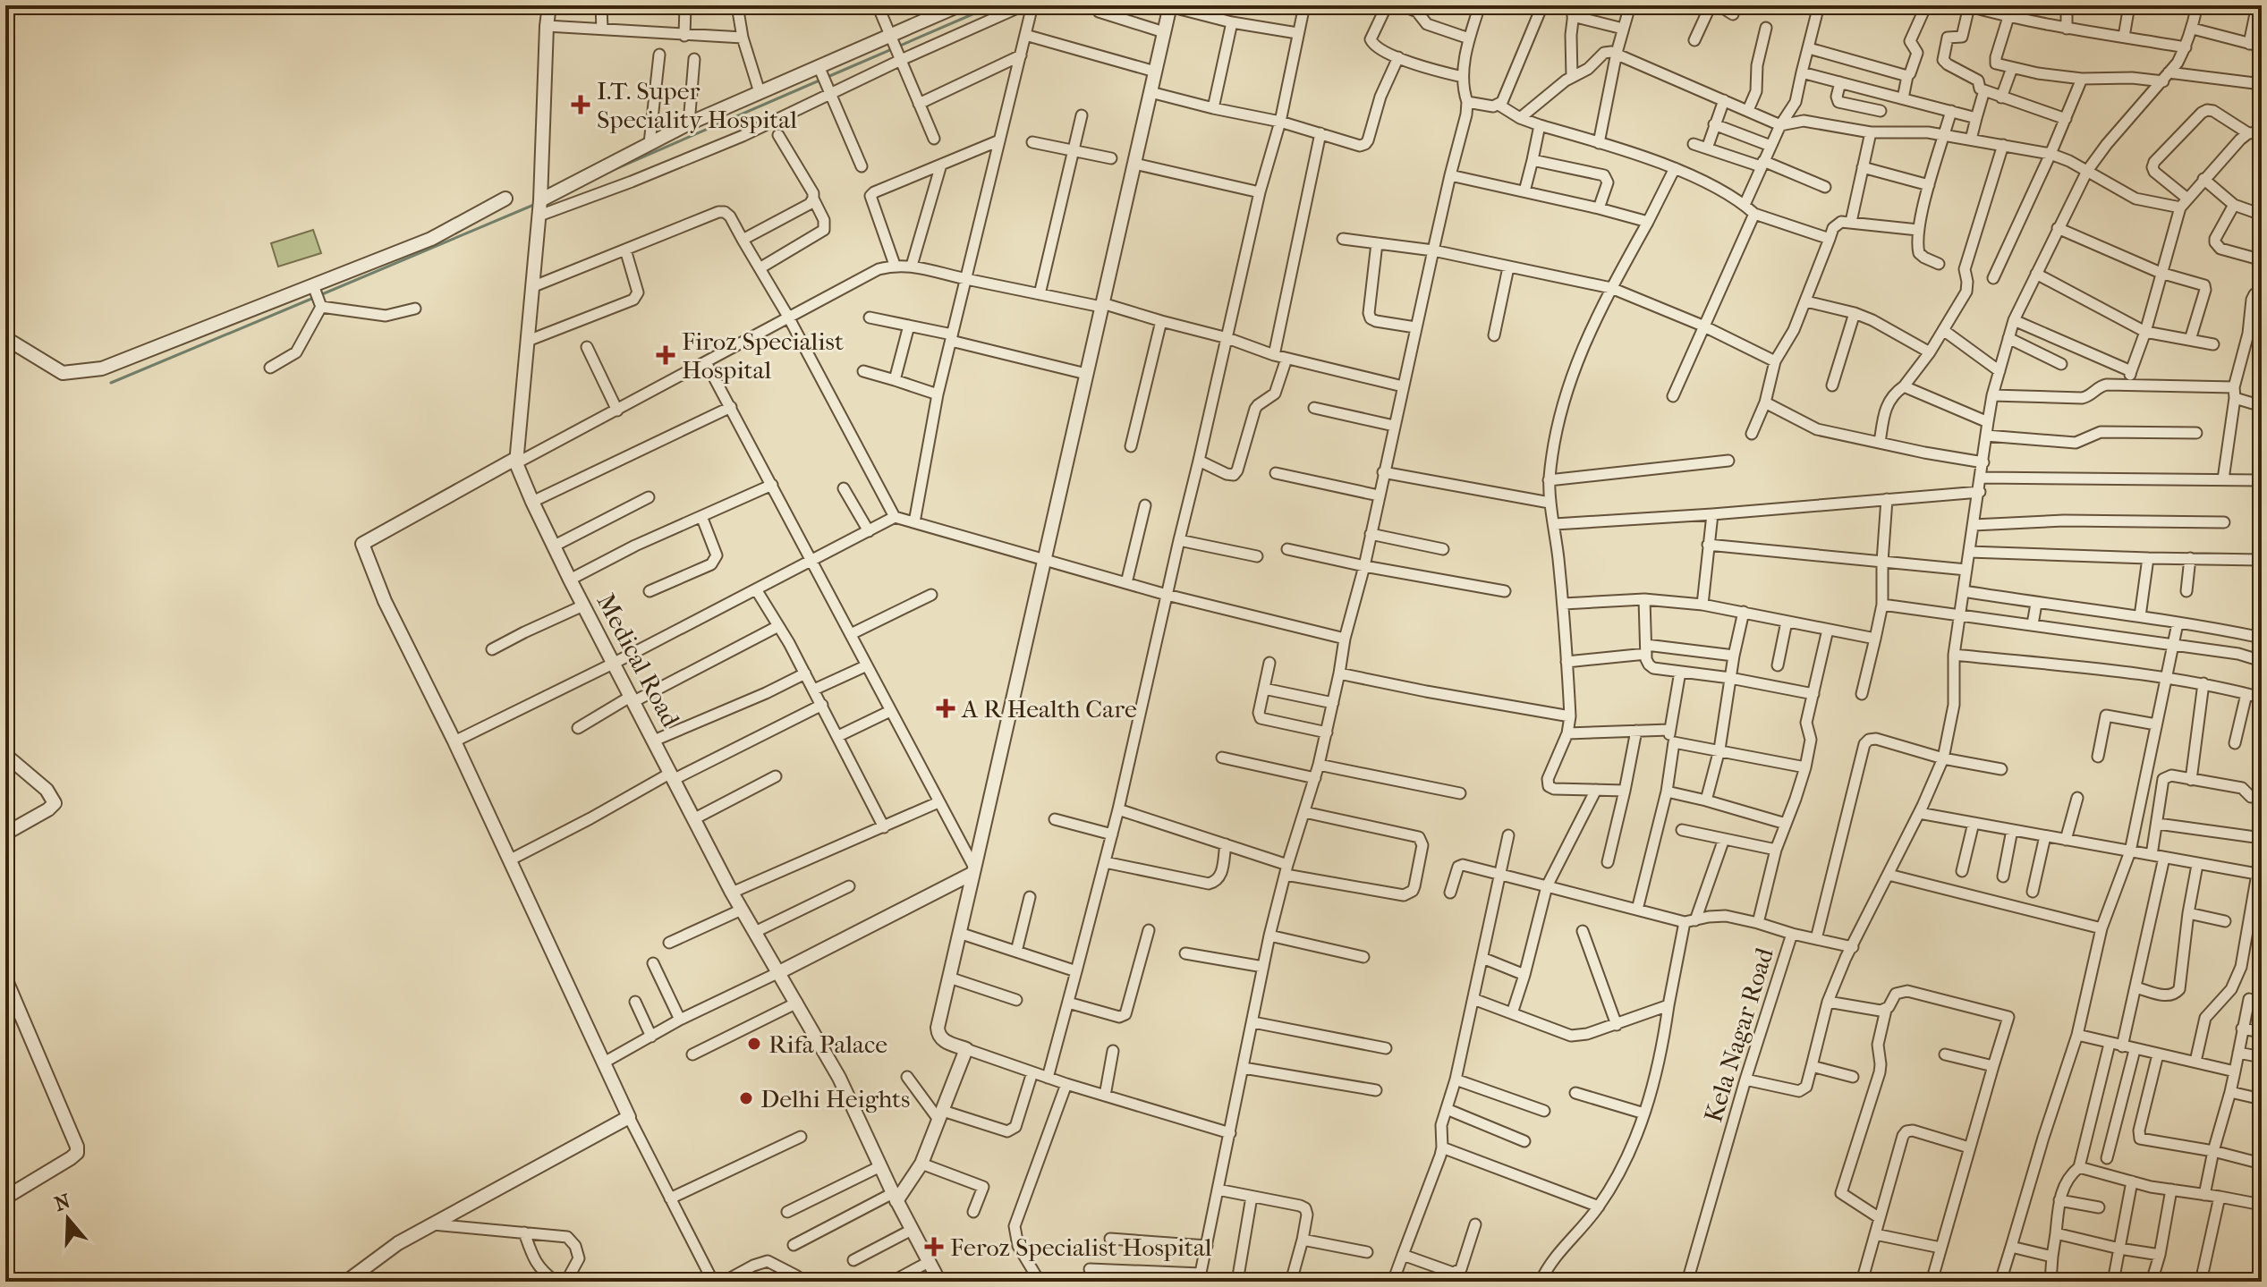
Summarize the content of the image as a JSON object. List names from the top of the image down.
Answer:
{
  "streets": {
    "street": ["Medical Road", "Kela Nagar Road"]
  },
  "places": {
    "health": [
      "I.T. Super Speciality Hospital",
      "Firoz Specialist Hospital",
      "A R Health Care",
      "Feroz Specialist Hospital"
    ],
    "other": ["Rifa Palace", "Delhi Heights"]
  },
  "north": "top"
}
